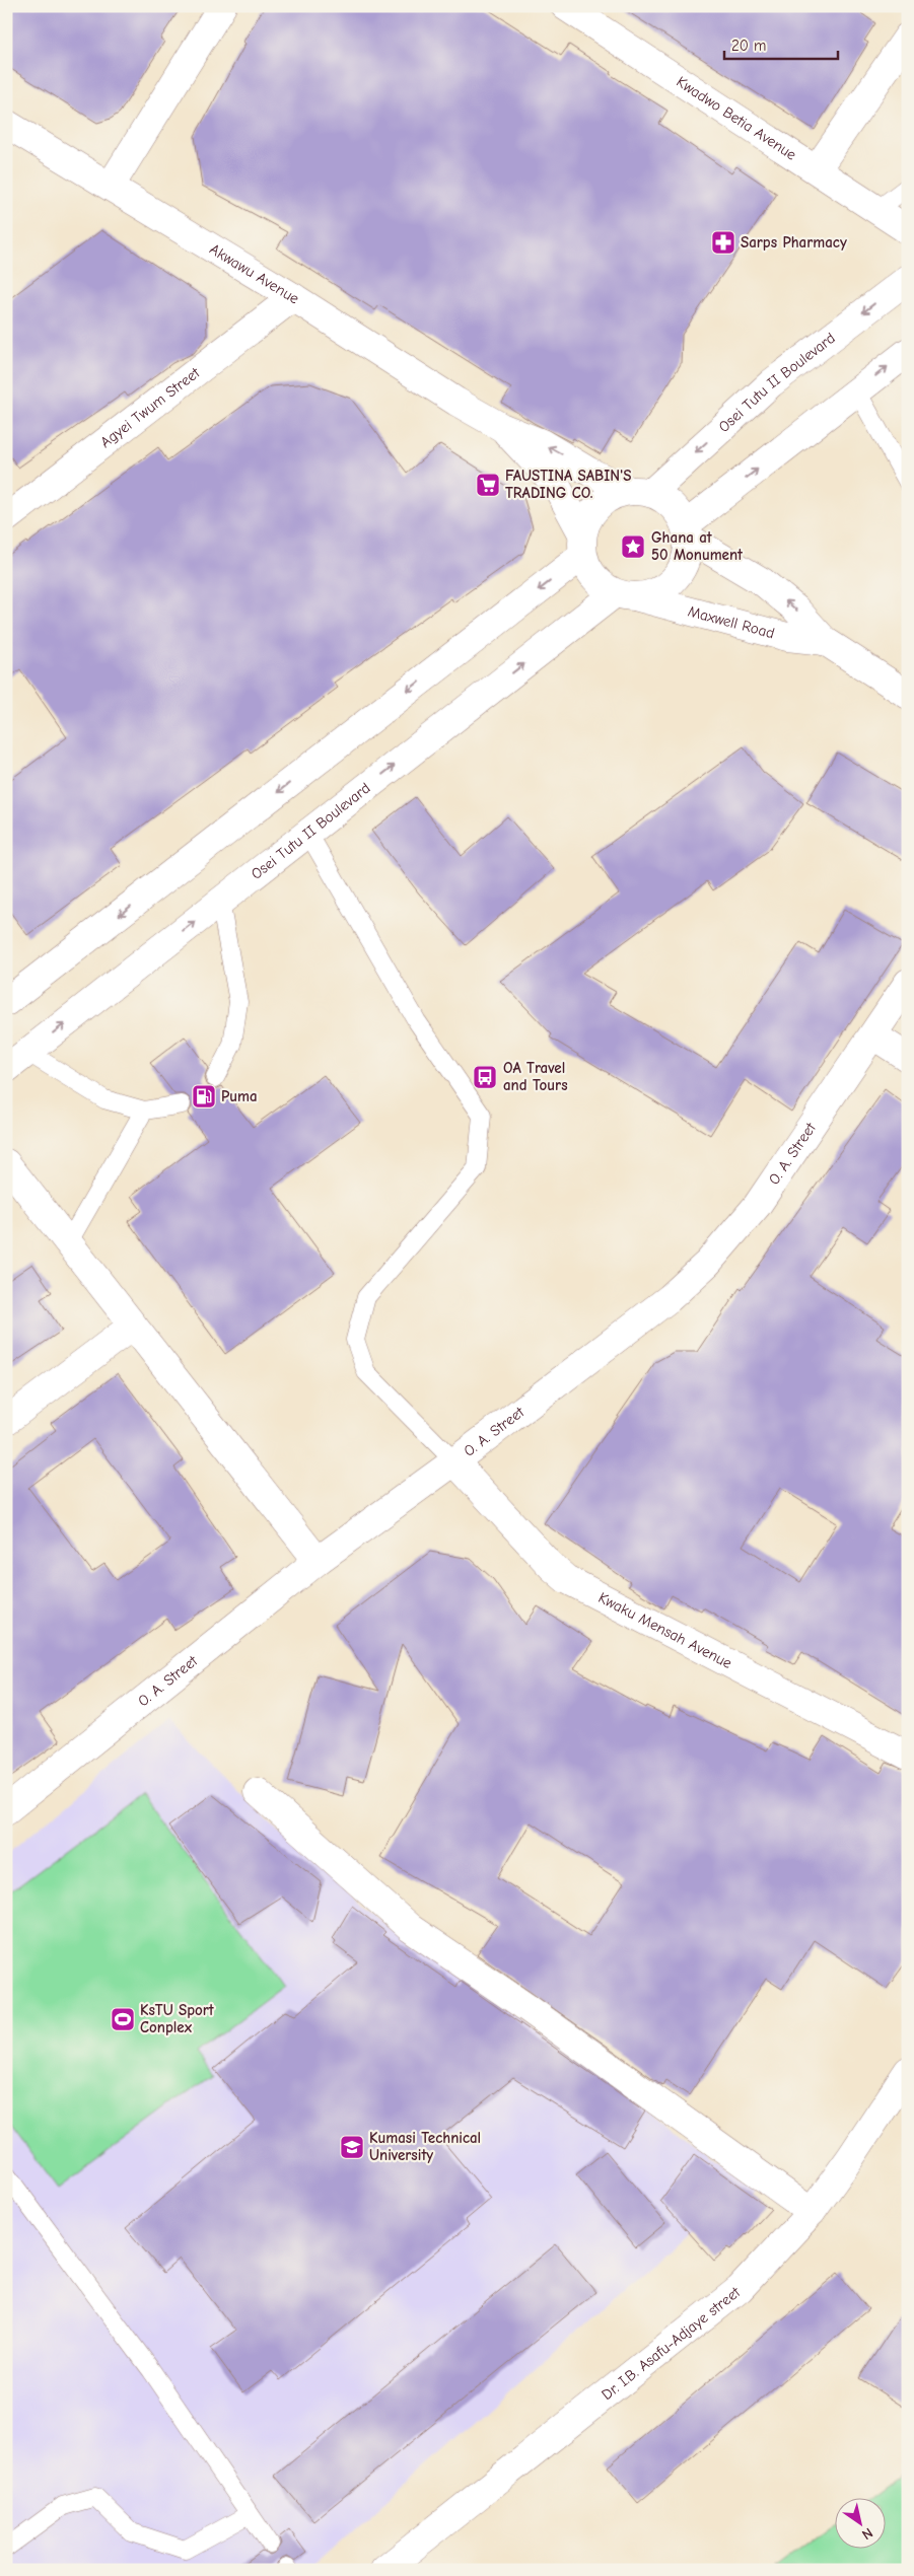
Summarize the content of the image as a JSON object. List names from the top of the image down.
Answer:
{
  "streets": {
    "street": [
      "Kwadwo Betia Avenue",
      "Akwawu Avenue",
      "Osei Tutu II Boulevard",
      "Agyei Twum Street",
      "Maxwell Road",
      "O. A. Street",
      "Kwaku Mensah Avenue",
      "Dr. I.B. Asafu-Adjaye street"
    ]
  },
  "crossings": [
    ["Akwawu Avenue", "Osei Tutu II Boulevard"],
    ["Akwawu Avenue", "Agyei Twum Street"],
    ["Akwawu Avenue", "Maxwell Road"],
    ["Osei Tutu II Boulevard", "Maxwell Road"],
    ["O. A. Street", "Kwaku Mensah Avenue"]
  ],
  "places": {
    "pharmacy": ["Sarps Pharmacy"],
    "supermarket": ["FAUSTINA SABIN'S TRADING CO."],
    "place": ["Ghana at 50 Monument"],
    "bus stop": ["OA Travel and Tours"],
    "fuel station": ["Puma"],
    "sports": ["KsTU Sport Conplex"],
    "school or university": ["Kumasi Technical University"]
  },
  "scale_bar": "20 m",
  "north": "bottom right"
}
